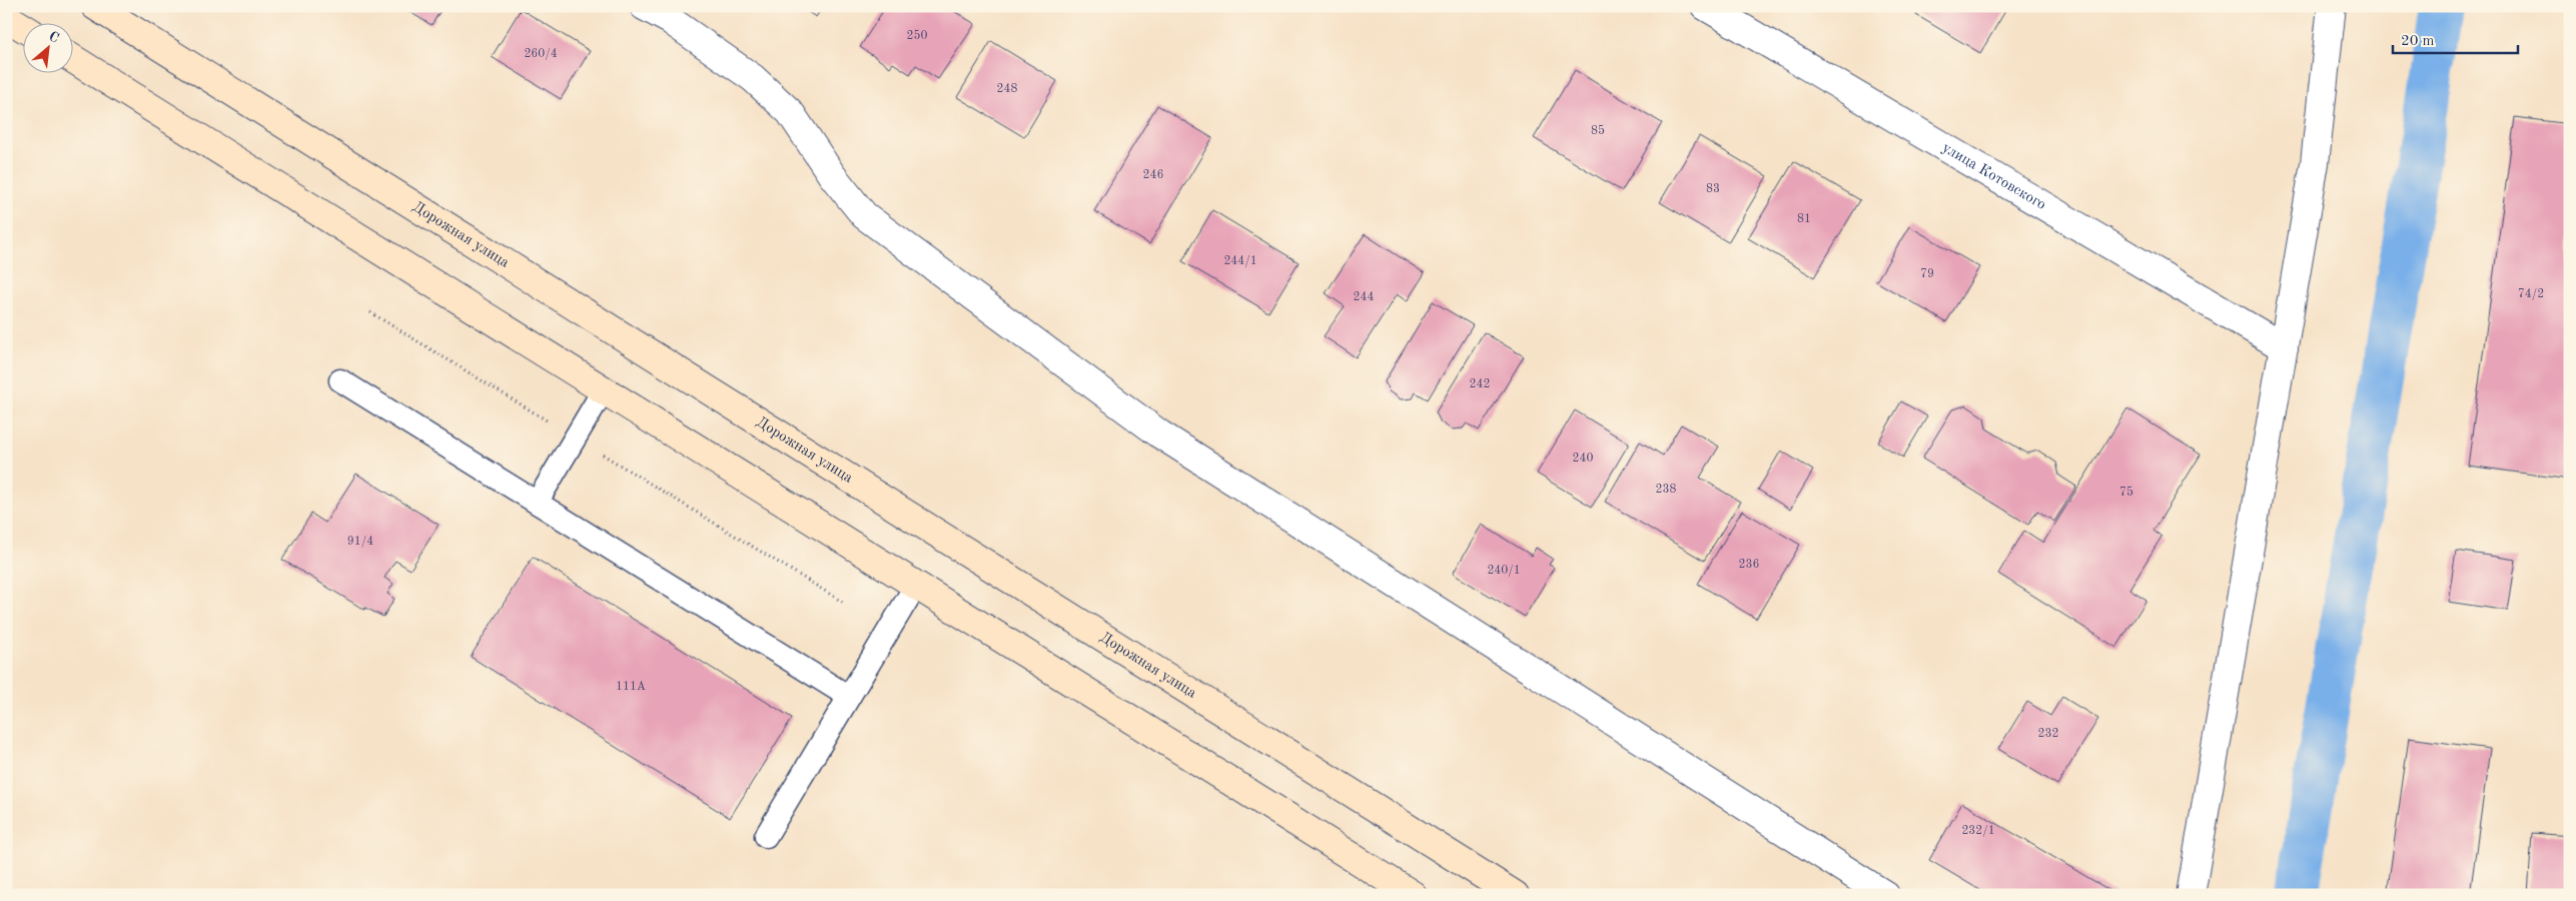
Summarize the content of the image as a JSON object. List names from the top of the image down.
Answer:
{
  "streets": {
    "main road": ["Дорожная улица"],
    "street": ["улица Котовского"]
  },
  "house_numbers": [
    "250",
    "260/4",
    "248",
    "85",
    "246",
    "83",
    "81",
    "244/1",
    "79",
    "74/2",
    "244",
    "242",
    "240",
    "238",
    "75",
    "91/4",
    "236",
    "240/1",
    "111А",
    "232",
    "232/1"
  ],
  "scale_bar": "20 m",
  "north": "top right"
}
